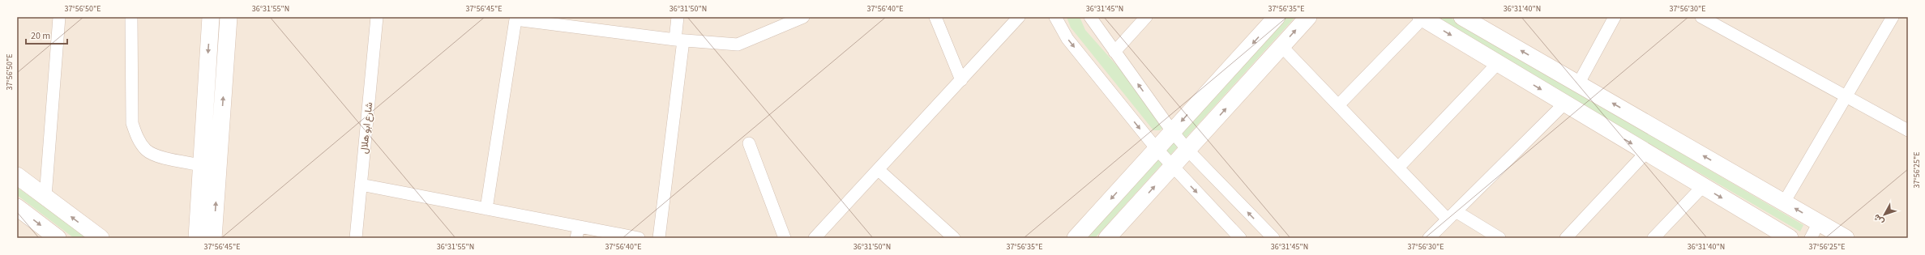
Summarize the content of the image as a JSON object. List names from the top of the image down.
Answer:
{
  "streets": {
    "street": ["شارع ابو هلال"]
  },
  "scale_bar": "20 m",
  "north": "bottom left",
  "coordinates": [
    "37°56'50\"E",
    "36°31'55\"N",
    "37°56'45\"E",
    "36°31'50\"N",
    "37°56'40\"E",
    "36°31'45\"N",
    "37°56'35\"E",
    "36°31'40\"N",
    "37°56'30\"E",
    "37°56'25\"E"
  ]
}
